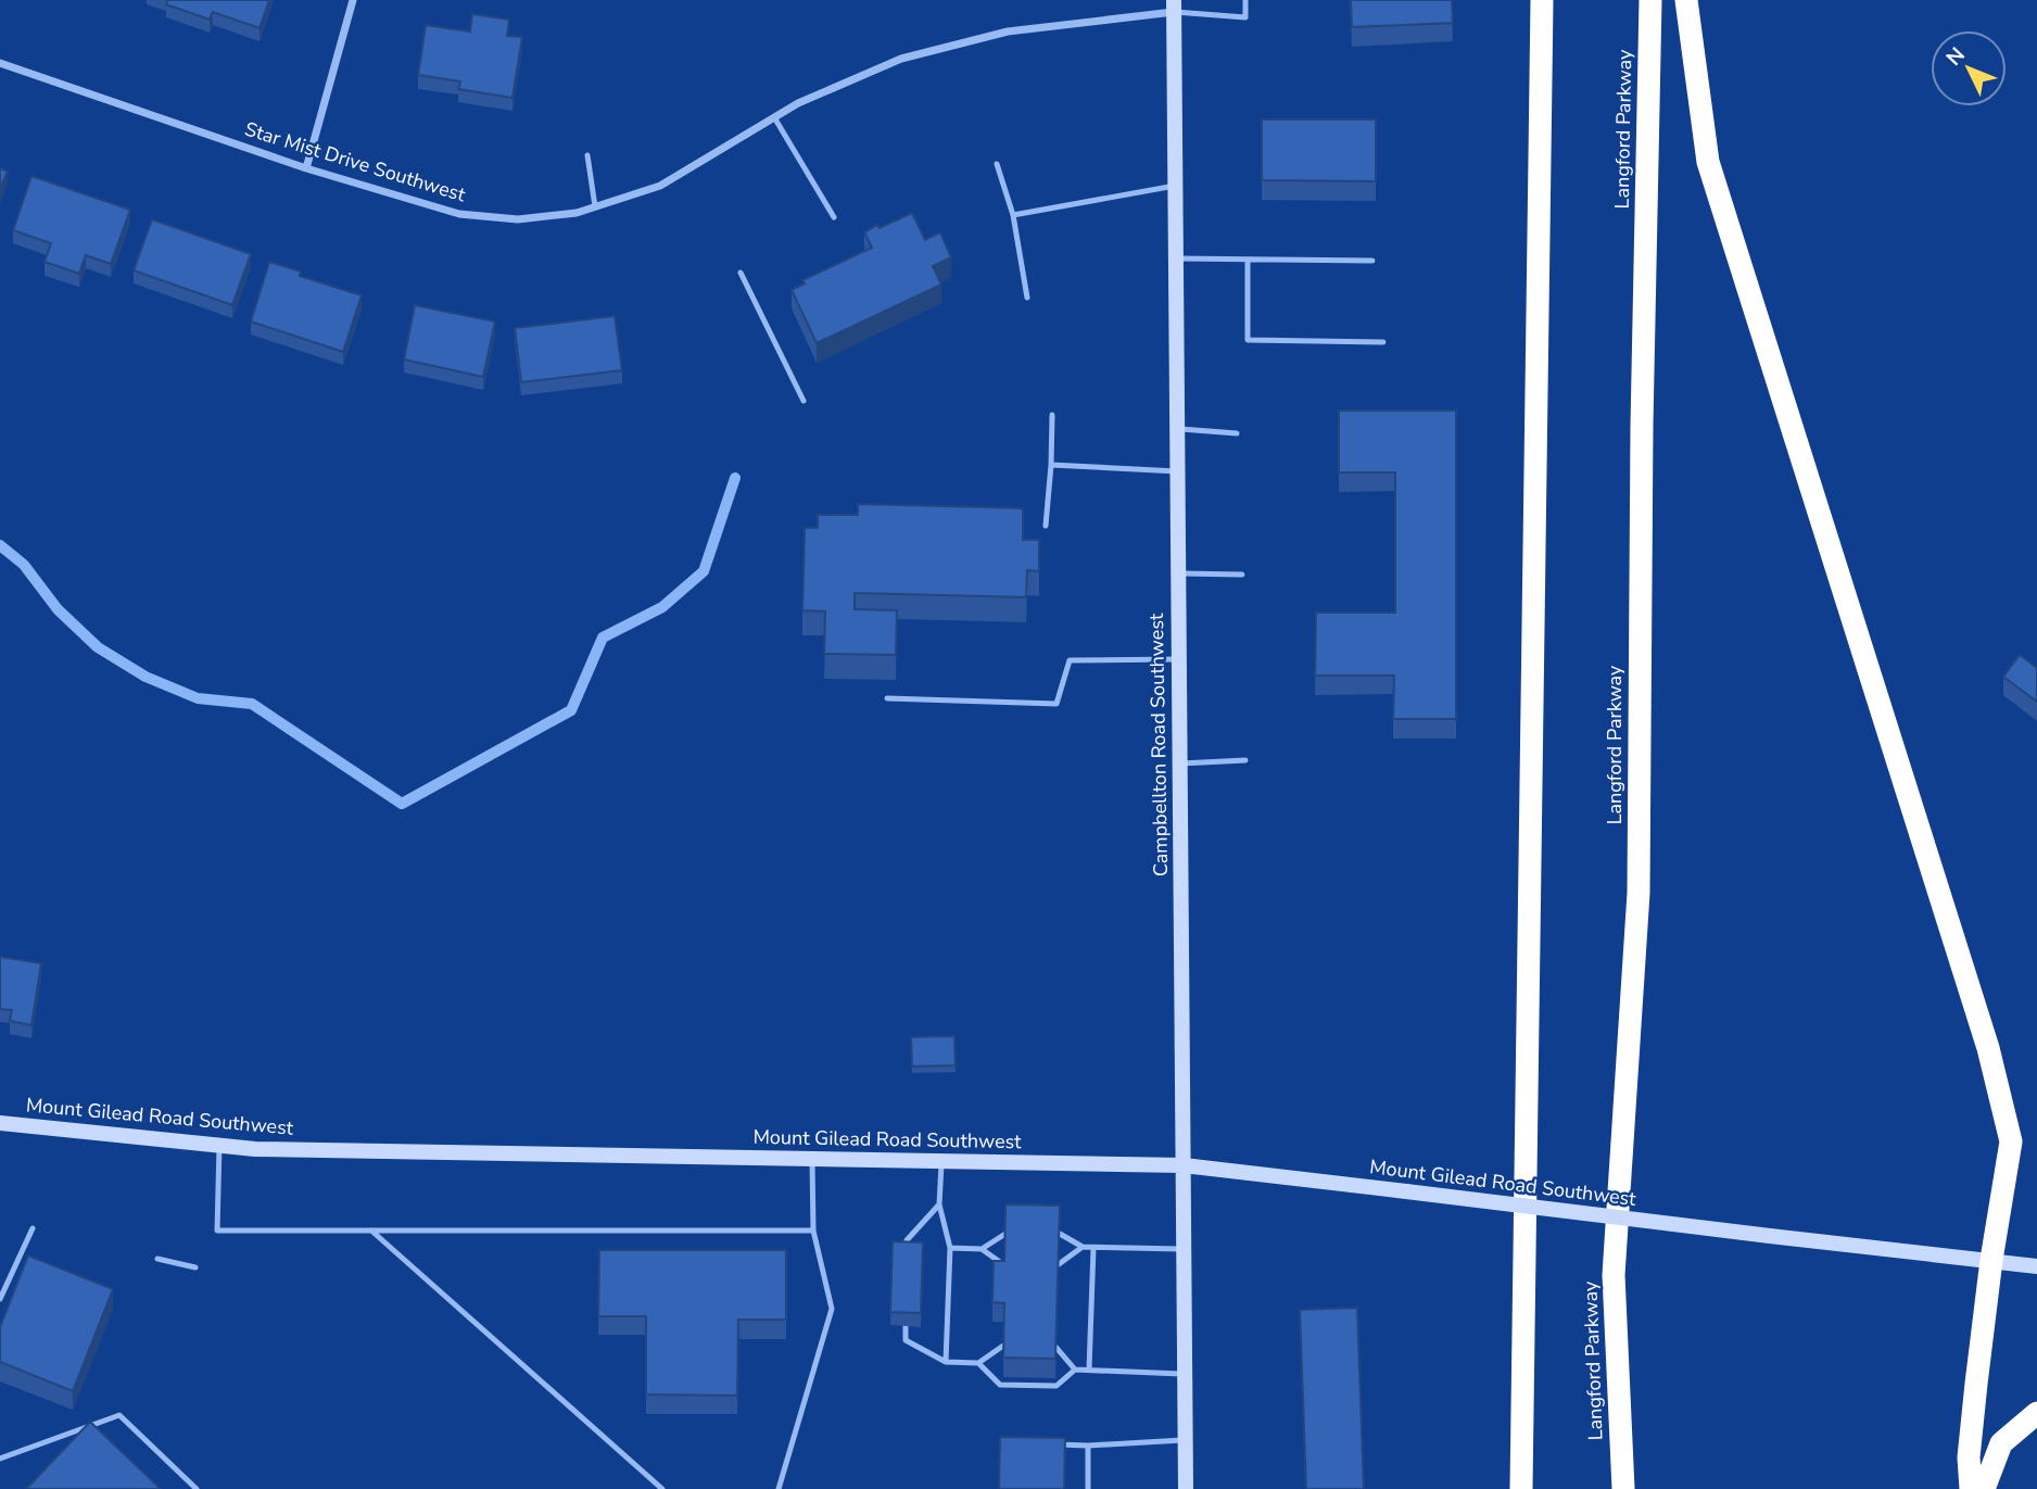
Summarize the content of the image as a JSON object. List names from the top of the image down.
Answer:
{
  "streets": {
    "highway": ["Langford Parkway"],
    "main road": ["Campbellton Road Southwest", "Mount Gilead Road Southwest"],
    "street": ["Star Mist Drive Southwest"]
  },
  "crossings": [
    ["Star Mist Drive Southwest", "Campbellton Road Southwest"],
    ["Campbellton Road Southwest", "Mount Gilead Road Southwest"]
  ],
  "north": "top left"
}
